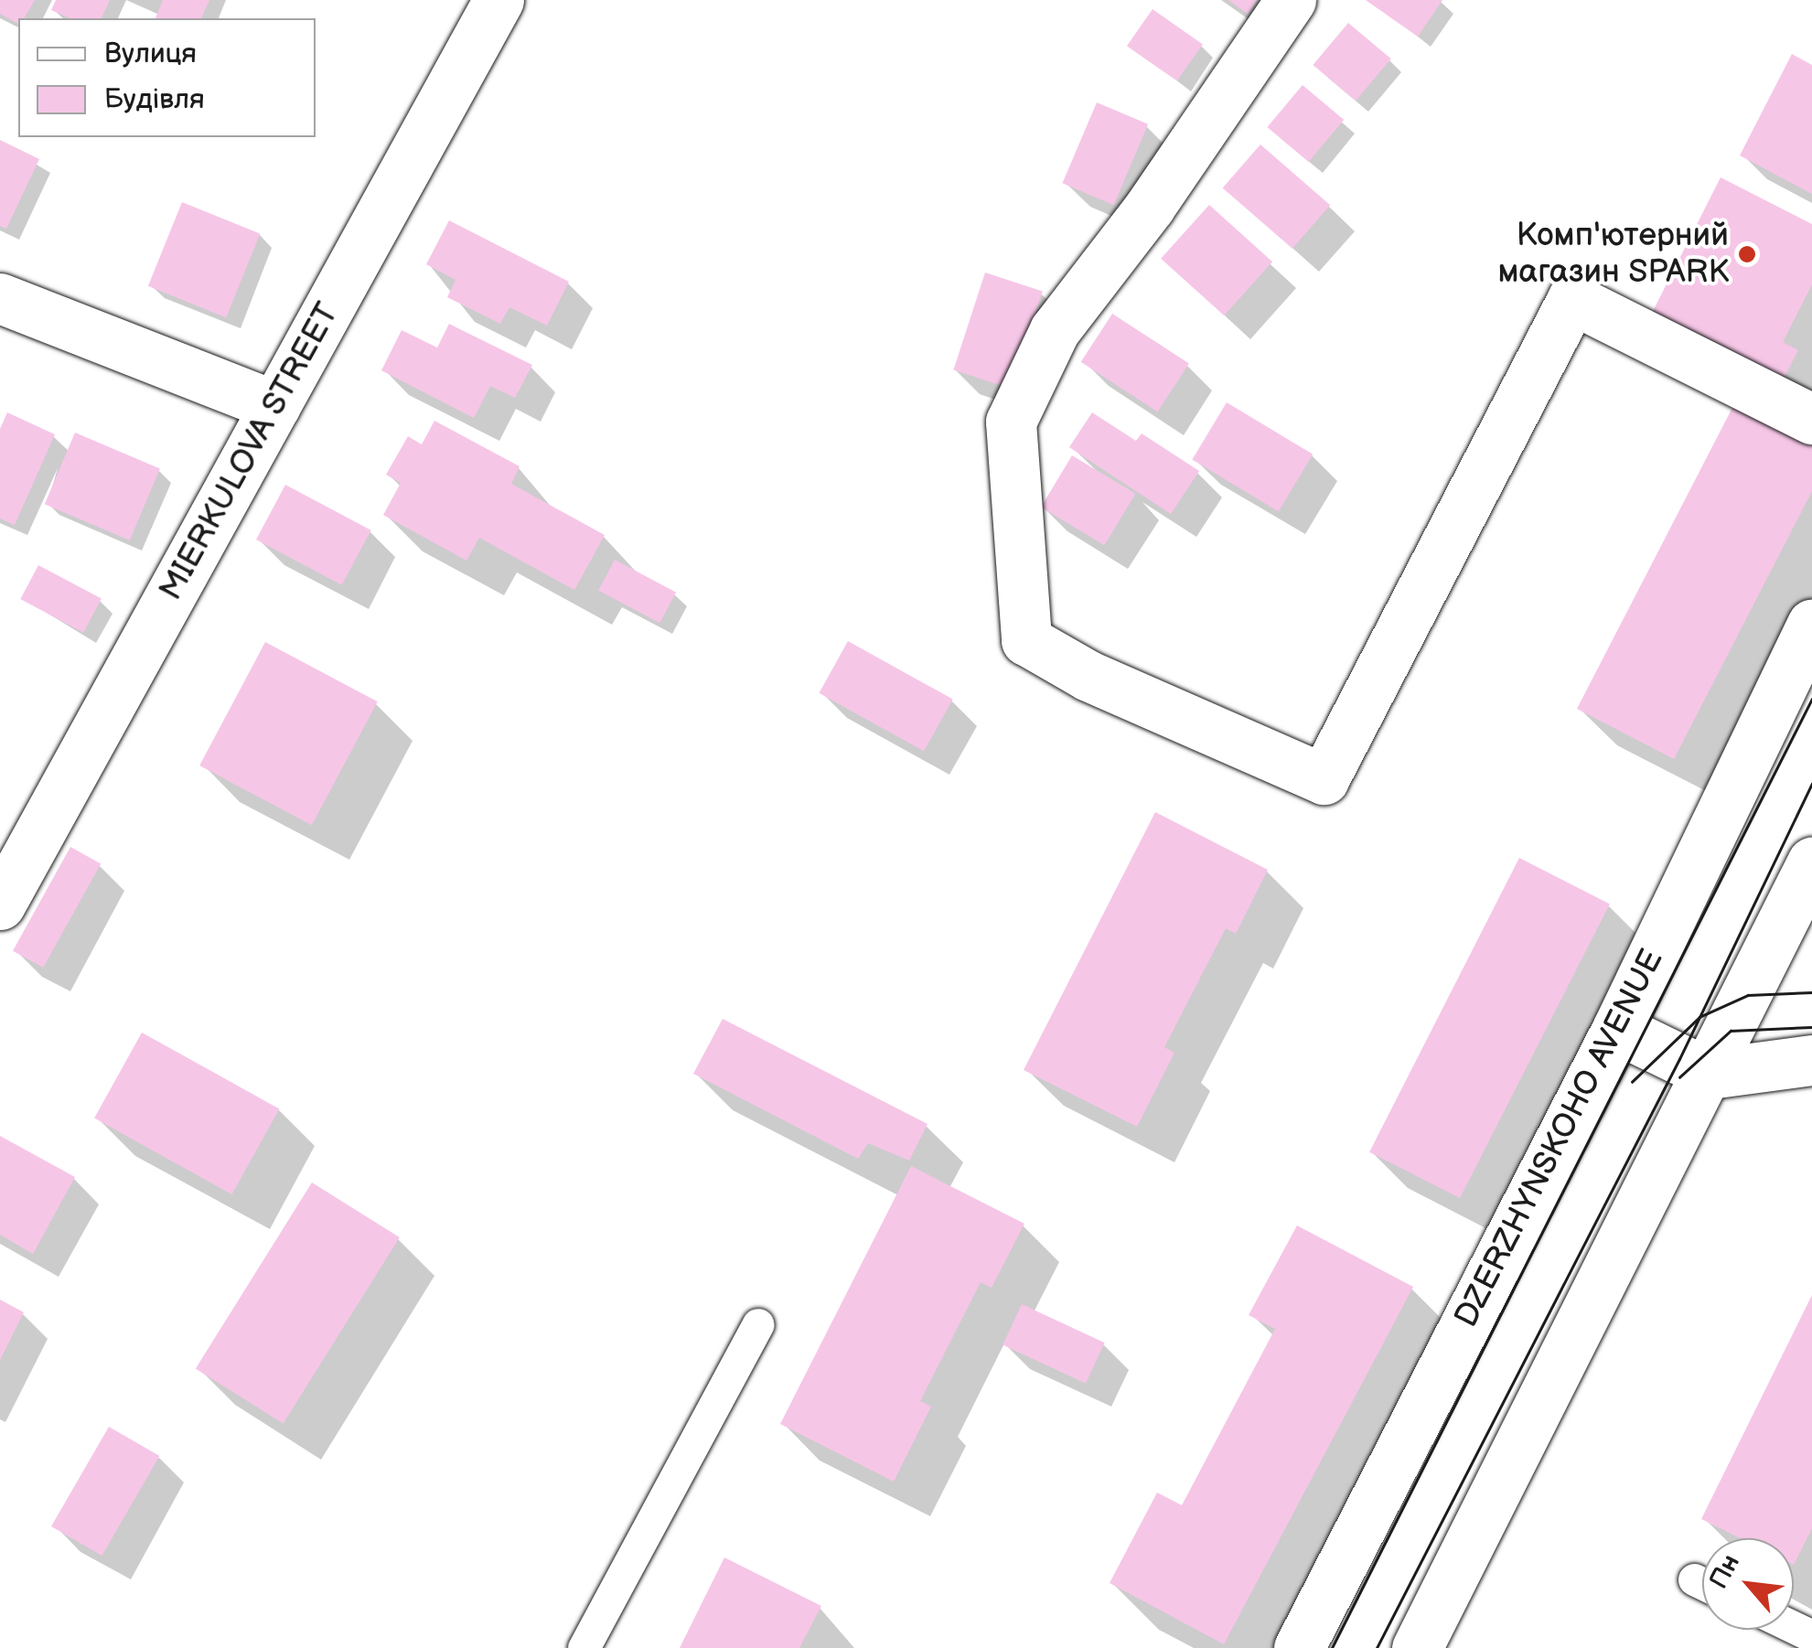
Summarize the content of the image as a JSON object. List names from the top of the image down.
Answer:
{
  "streets": {
    "street": ["MIERKULOVA STREET", "DZERZHYNSKOHO AVENUE"]
  },
  "places": ["Комп'ютерний магазин SPARK"],
  "legend": ["Вулиця", "Будівля"],
  "north": "top left"
}
